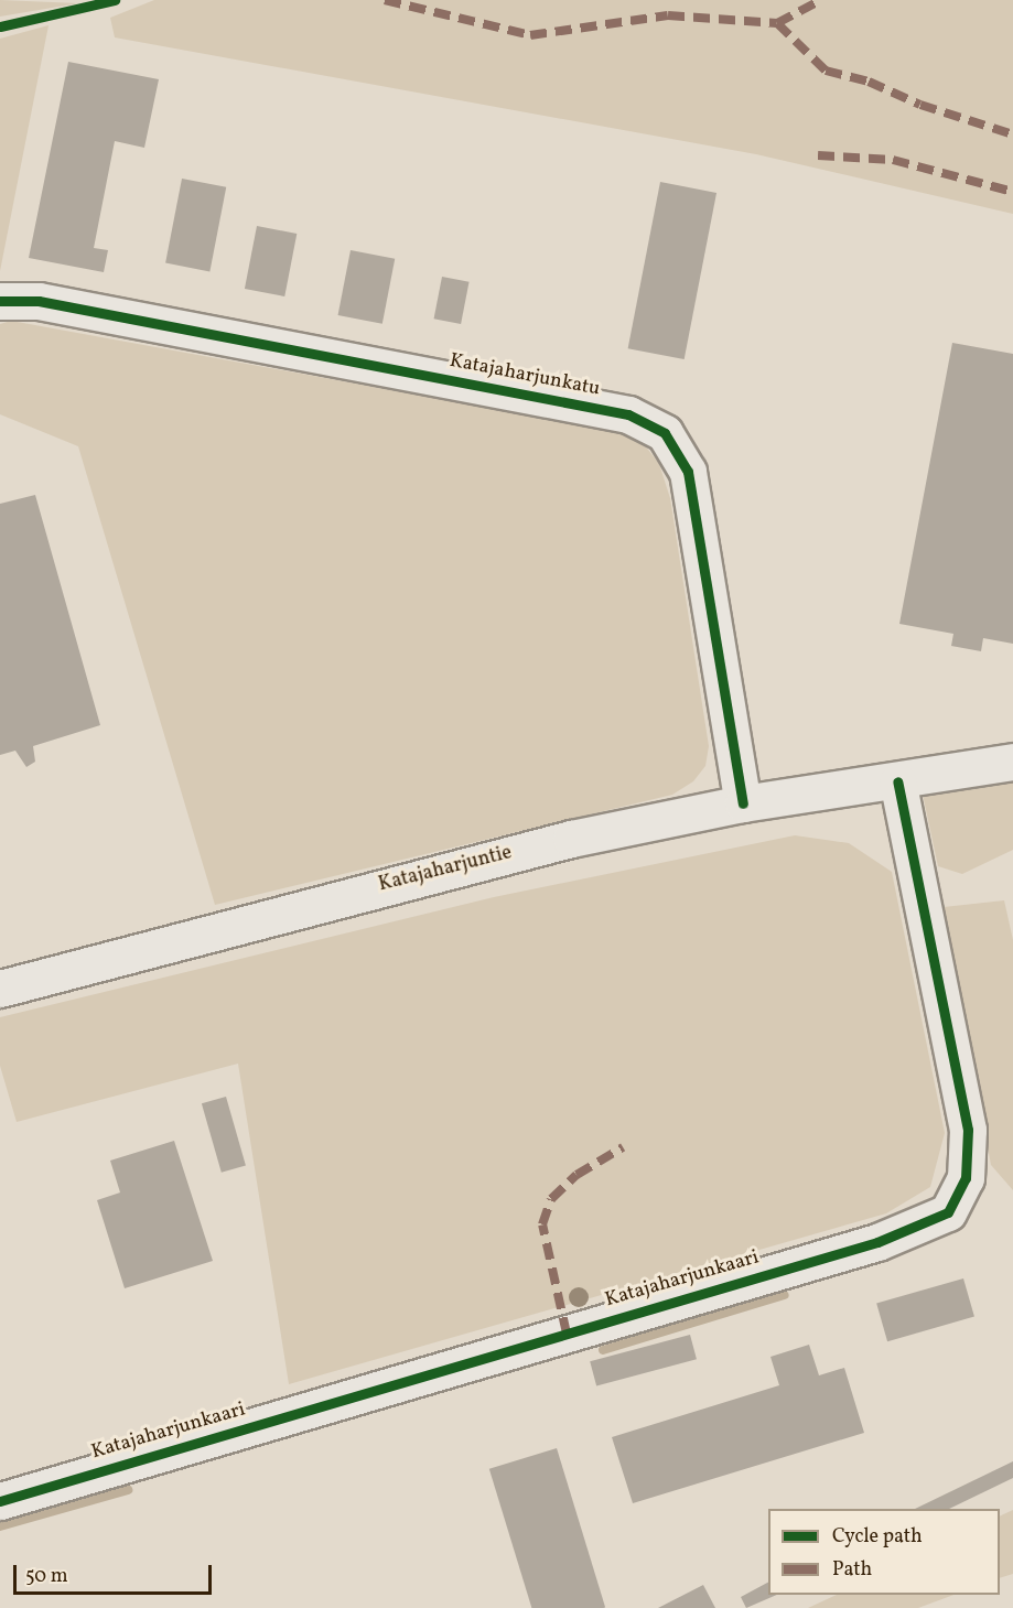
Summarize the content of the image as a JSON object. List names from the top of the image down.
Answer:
{
  "streets": {
    "street": ["Katajaharjunkatu", "Katajaharjuntie", "Katajaharjunkaari"]
  },
  "crossings": [
    ["Katajaharjunkatu", "Katajaharjuntie"],
    ["Katajaharjuntie", "Katajaharjunkaari"]
  ],
  "legend": ["Cycle path", "Path"],
  "scale_bar": "50 m"
}
